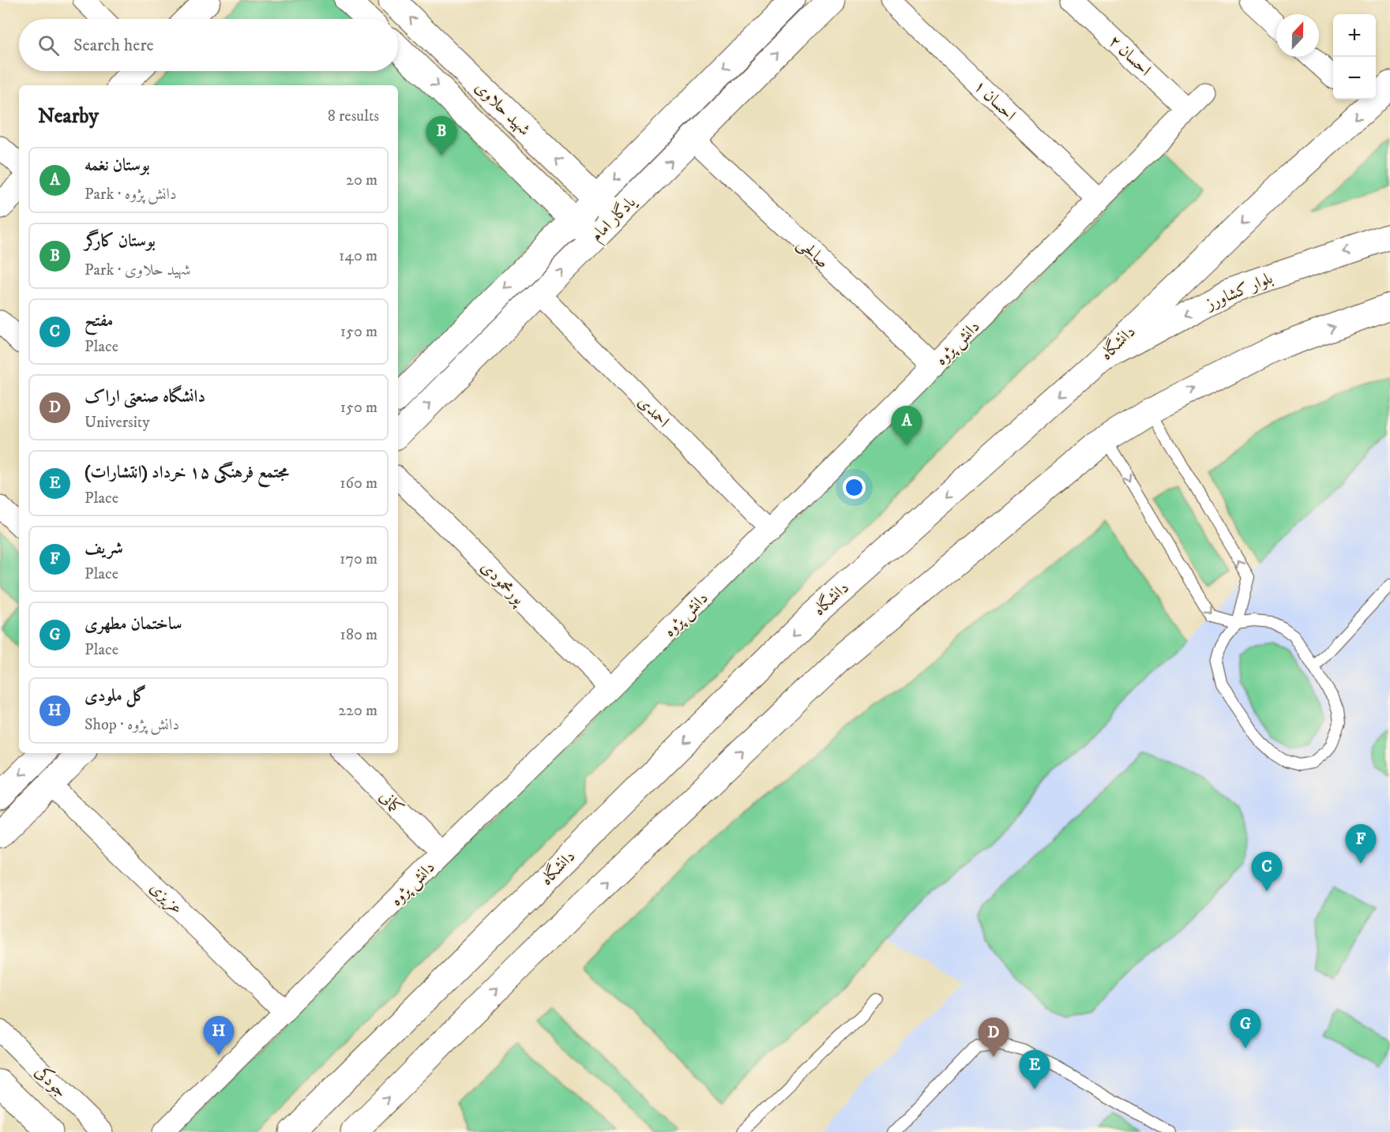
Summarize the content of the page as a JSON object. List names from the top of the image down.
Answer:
{
  "streets": {
    "main road": [
      "شهید حلاوی",
      "یادگار امام",
      "بلوار کشاورز",
      "دانشگاه"
    ],
    "street": [
      "احسان ۲",
      "احسان ۱",
      "صالحی",
      "دانش پژوه",
      "احمدی",
      "پورمحمودی",
      "کمانی",
      "عزیزی",
      "جودکی"
    ]
  },
  "crossings": [
    ["احسان ۲", "دانش پژوه"],
    ["احسان ۱", "دانش پژوه"],
    ["شهید حلاوی", "یادگار امام"],
    ["یادگار امام", "صالحی"],
    ["یادگار امام", "احمدی"],
    ["صالحی", "دانش پژوه"],
    ["بلوار کشاورز", "دانشگاه"],
    ["دانش پژوه", "احمدی"],
    ["دانش پژوه", "پورمحمودی"],
    ["دانش پژوه", "کمانی"],
    ["دانش پژوه", "عزیزی"]
  ],
  "north": "top",
  "page": {
    "map_buttons": ["+", "−"],
    "search": "Search here",
    "heading": ["Nearby", "8 results"],
    "pins": [
      "B",
      "A",
      "F",
      "C",
      "G",
      "H",
      "D",
      "E"
    ],
    "list": [
      {
        "mark": "A",
        "name": "بوستان نغمه",
        "note": "Park · دانش پژوه",
        "value": "20 m"
      },
      {
        "mark": "B",
        "name": "بوستان کارگر",
        "note": "Park · شهید حلاوی",
        "value": "140 m"
      },
      {
        "mark": "C",
        "name": "مفتح",
        "note": "Place",
        "value": "150 m"
      },
      {
        "mark": "D",
        "name": "دانشگاه صنعتی اراک",
        "note": "University",
        "value": "150 m"
      },
      {
        "mark": "E",
        "name": "مجتمع فرهنگی ۱۵ خرداد (انتشارات)",
        "note": "Place",
        "value": "160 m"
      },
      {
        "mark": "F",
        "name": "شریف",
        "note": "Place",
        "value": "170 m"
      },
      {
        "mark": "G",
        "name": "ساختمان مطهری",
        "note": "Place",
        "value": "180 m"
      },
      {
        "mark": "H",
        "name": "گل ملودی",
        "note": "Shop · دانش پژوه",
        "value": "220 m"
      }
    ]
  }
}
